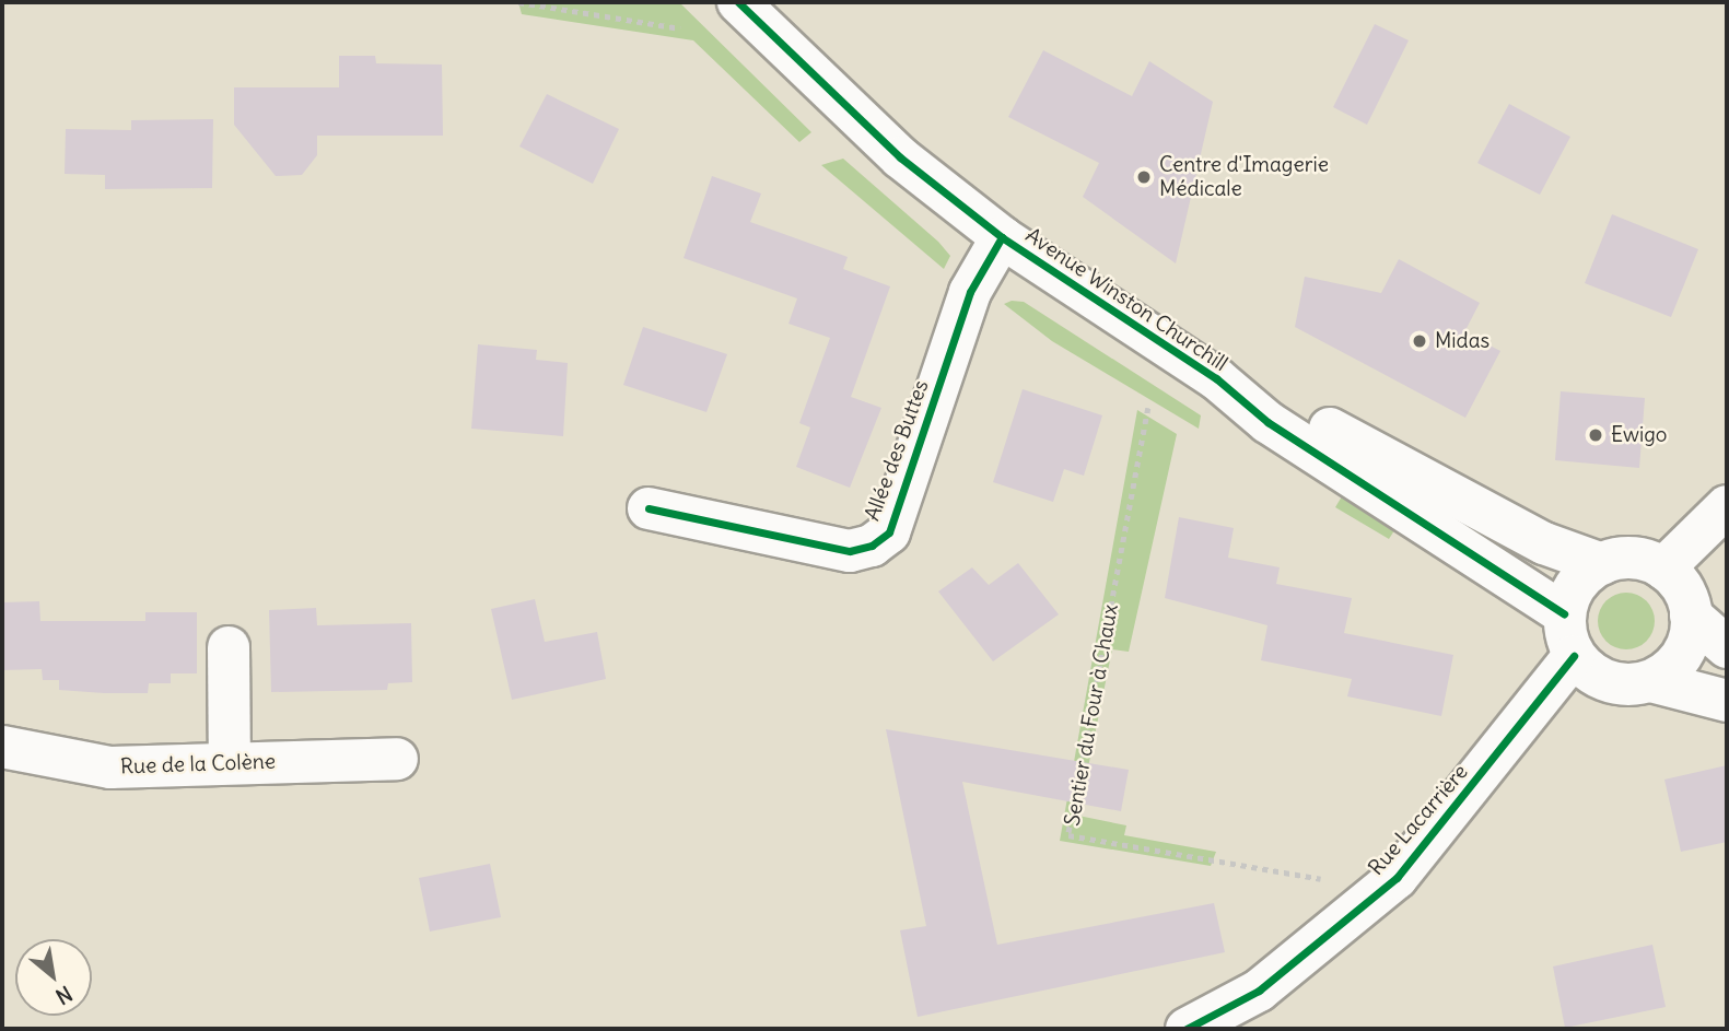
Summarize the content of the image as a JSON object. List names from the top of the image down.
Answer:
{
  "streets": {
    "street": [
      "Avenue Winston Churchill",
      "Allée des Buttes",
      "Rue de la Colène",
      "Rue Lacarrière"
    ],
    "path": ["Sentier du Four à Chaux"]
  },
  "crossings": [
    ["Avenue Winston Churchill", "Allée des Buttes"],
    ["Avenue Winston Churchill", "Rue Lacarrière"]
  ],
  "places": ["Centre d'Imagerie Médicale", "Midas", "Ewigo"],
  "north": "bottom right"
}
